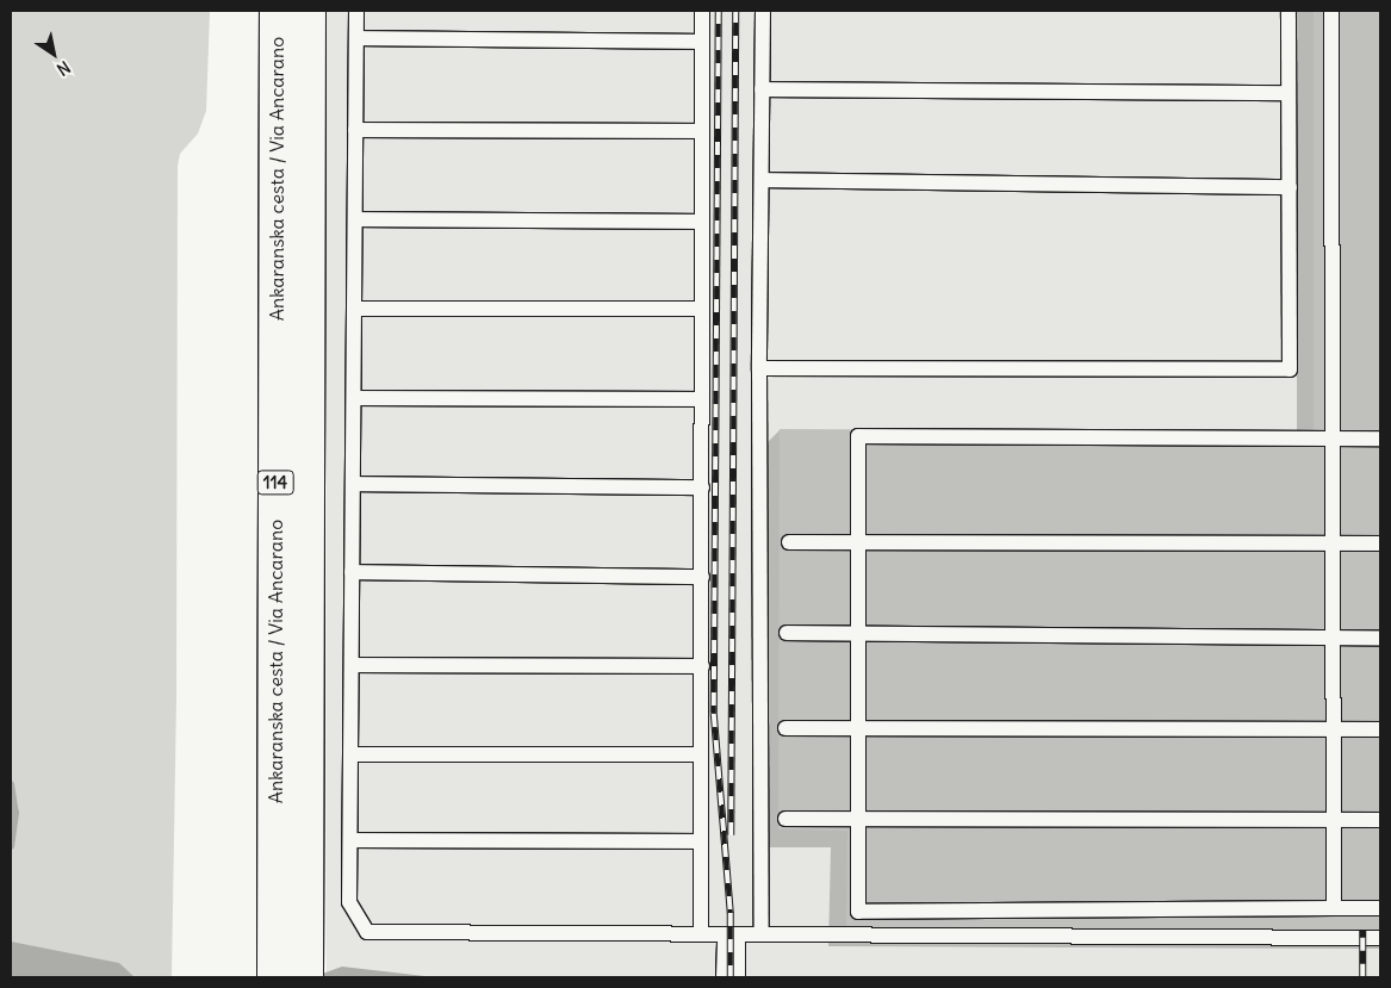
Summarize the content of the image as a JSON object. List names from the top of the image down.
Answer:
{
  "streets": {
    "main road": ["Ankaranska cesta / Via Ancarano", "114"]
  },
  "north": "bottom right"
}
